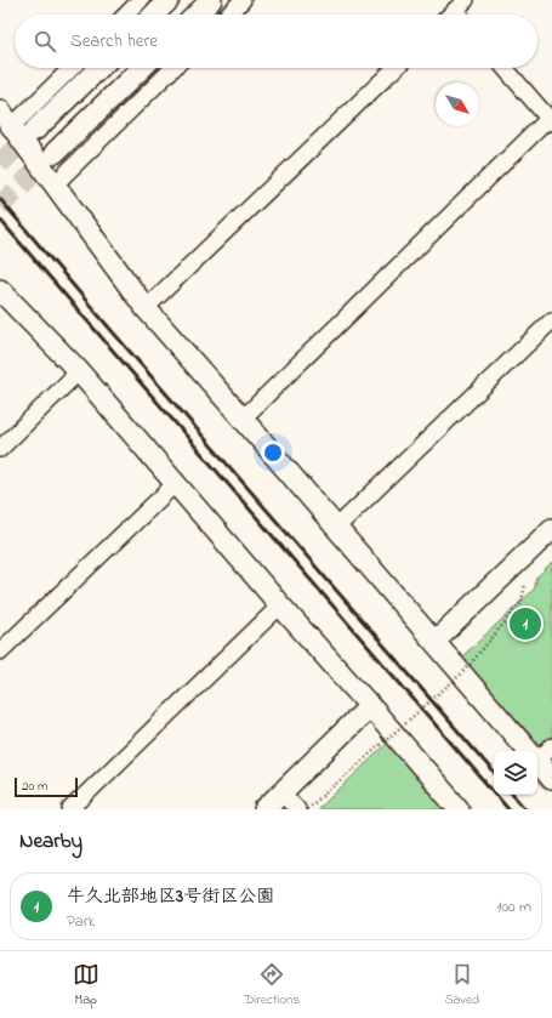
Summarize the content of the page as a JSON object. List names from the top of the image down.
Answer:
{
  "scale_bar": "20 m",
  "north": "bottom right",
  "page": {
    "search": "Search here",
    "pins": "1",
    "scale": "20 m",
    "heading": "Nearby",
    "list": [
      {
        "mark": "1",
        "name": "牛久北部地区3号街区公園",
        "note": "Park",
        "value": "100 m"
      }
    ],
    "nav": ["Map", "Directions", "Saved"]
  }
}
